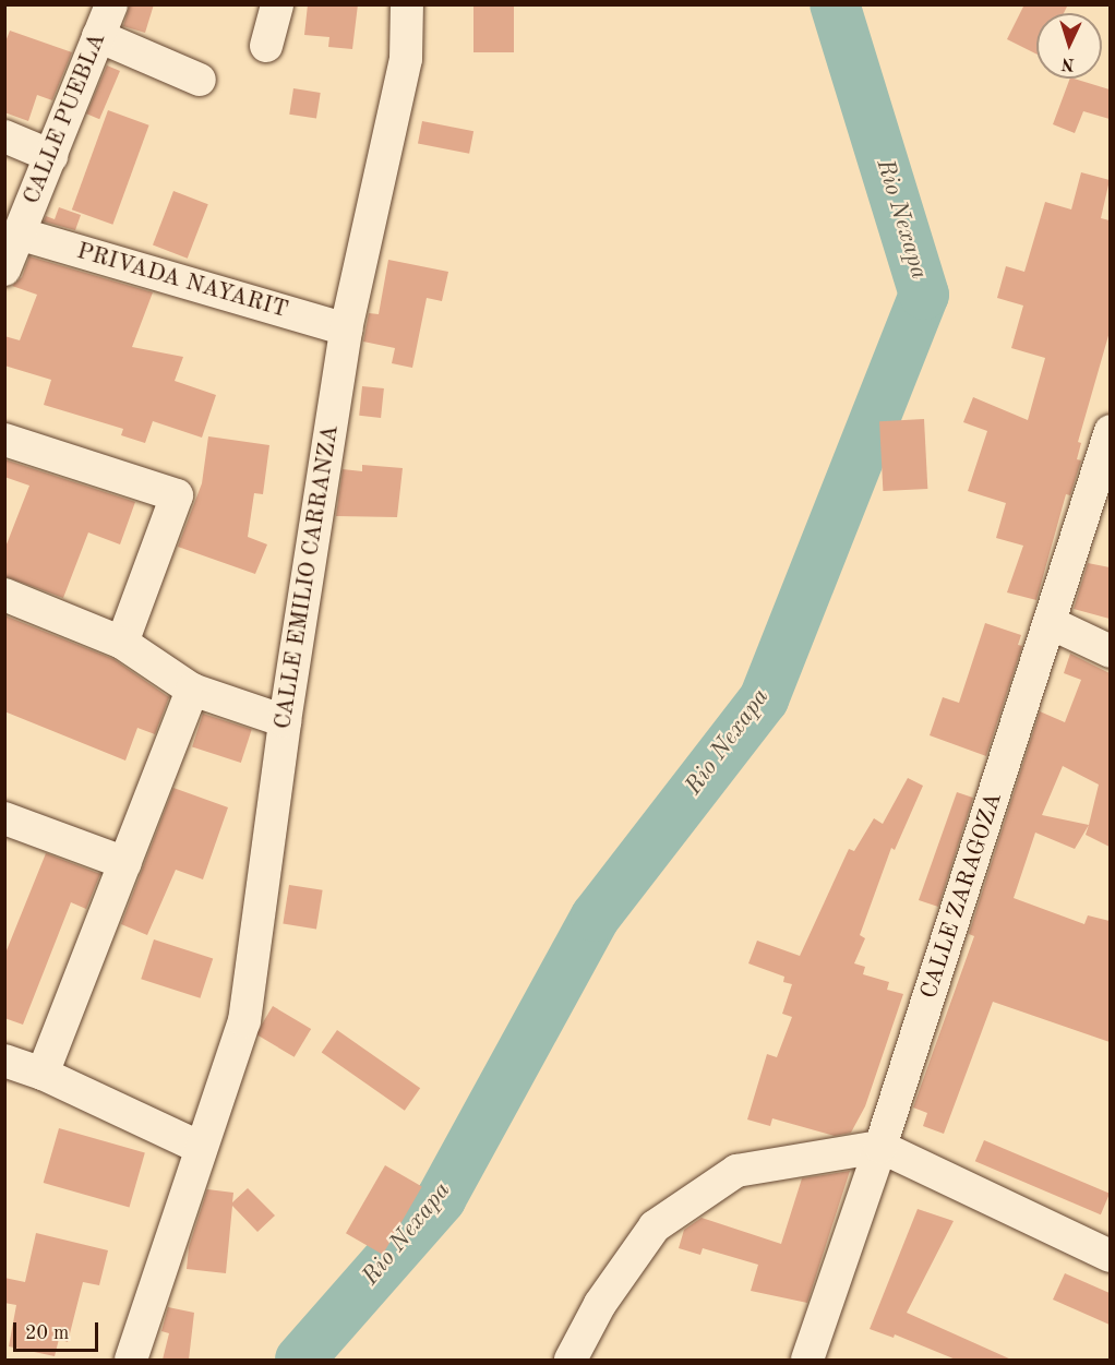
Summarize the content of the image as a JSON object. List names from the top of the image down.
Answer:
{
  "streets": {
    "street": [
      "CALLE PUEBLA",
      "PRIVADA NAYARIT",
      "CALLE EMILIO CARRANZA",
      "CALLE ZARAGOZA"
    ]
  },
  "crossings": [
    ["CALLE PUEBLA", "PRIVADA NAYARIT"],
    ["PRIVADA NAYARIT", "CALLE EMILIO CARRANZA"]
  ],
  "water": ["Rio Nexapa"],
  "scale_bar": "20 m",
  "north": "bottom"
}
